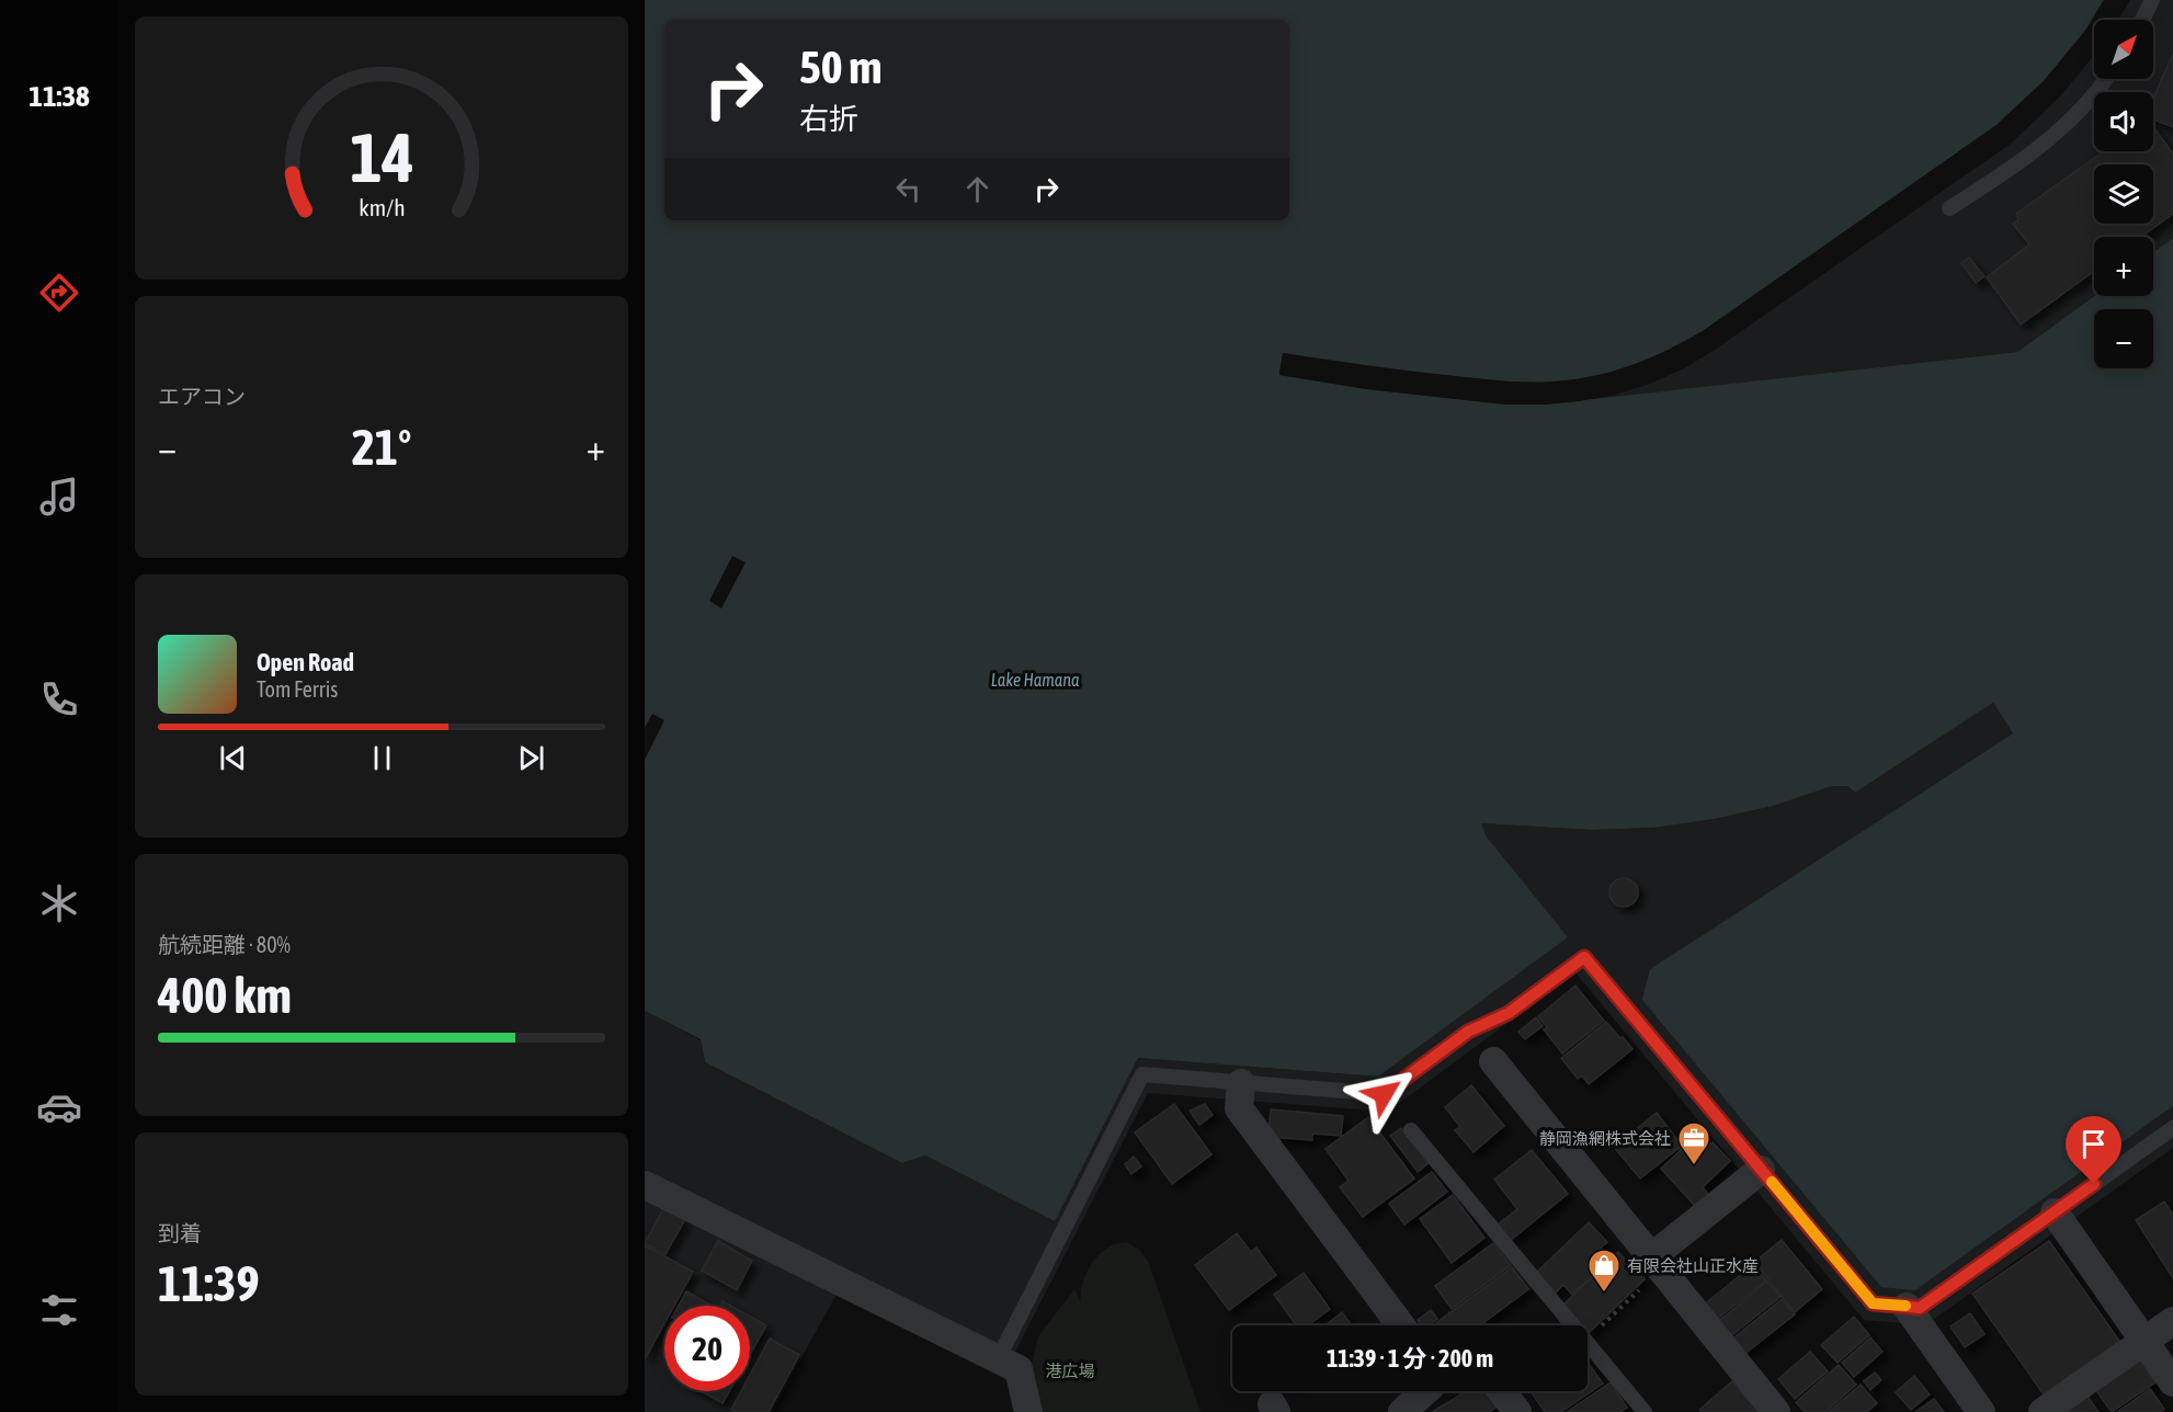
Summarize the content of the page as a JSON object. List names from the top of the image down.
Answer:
{
  "water": ["Lake Hamana"],
  "parks": ["港広場"],
  "places": {
    "office": ["静岡漁網株式会社"],
    "shop": ["有限会社山正水産"]
  },
  "north": "top right",
  "page": {
    "tabs": "11:38",
    "map_buttons": ["+", "−"],
    "turn": ["50 m", "右折"],
    "tile": [
      "エアコン",
      ["航続距離 · 80%", "400 km"],
      ["到着", "11:39"]
    ],
    "heat": ["−", "21°", "+"],
    "song": ["Open Road", "Tom Ferris"],
    "limit": "20",
    "trip": "11:39 · 1 分 · 200 m",
    "gauge": ["14", "km/h"]
  }
}
